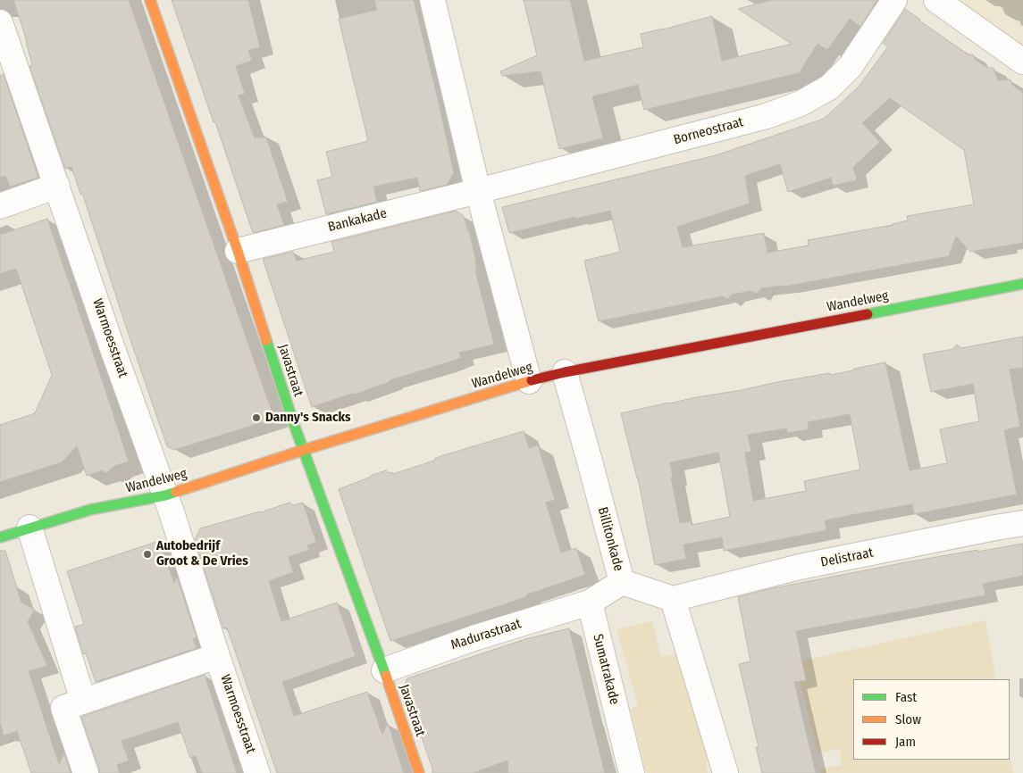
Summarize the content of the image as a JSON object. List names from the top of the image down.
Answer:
{
  "streets": {
    "main road": ["Wandelweg", "Javastraat"],
    "street": [
      "Borneostraat",
      "Bankakade",
      "Warmoesstraat",
      "Billitonkade",
      "Delistraat",
      "Madurastraat",
      "Sumatrakade"
    ]
  },
  "crossings": [
    ["Borneostraat", "Bankakade"],
    ["Bankakade", "Javastraat"],
    ["Wandelweg", "Warmoesstraat"],
    ["Wandelweg", "Javastraat"],
    ["Wandelweg", "Billitonkade"],
    ["Javastraat", "Madurastraat"],
    ["Billitonkade", "Delistraat"],
    ["Madurastraat", "Sumatrakade"]
  ],
  "places": ["Danny's Snacks", "Autobedrijf Groot & De Vries"],
  "legend": ["Fast", "Slow", "Jam"]
}
